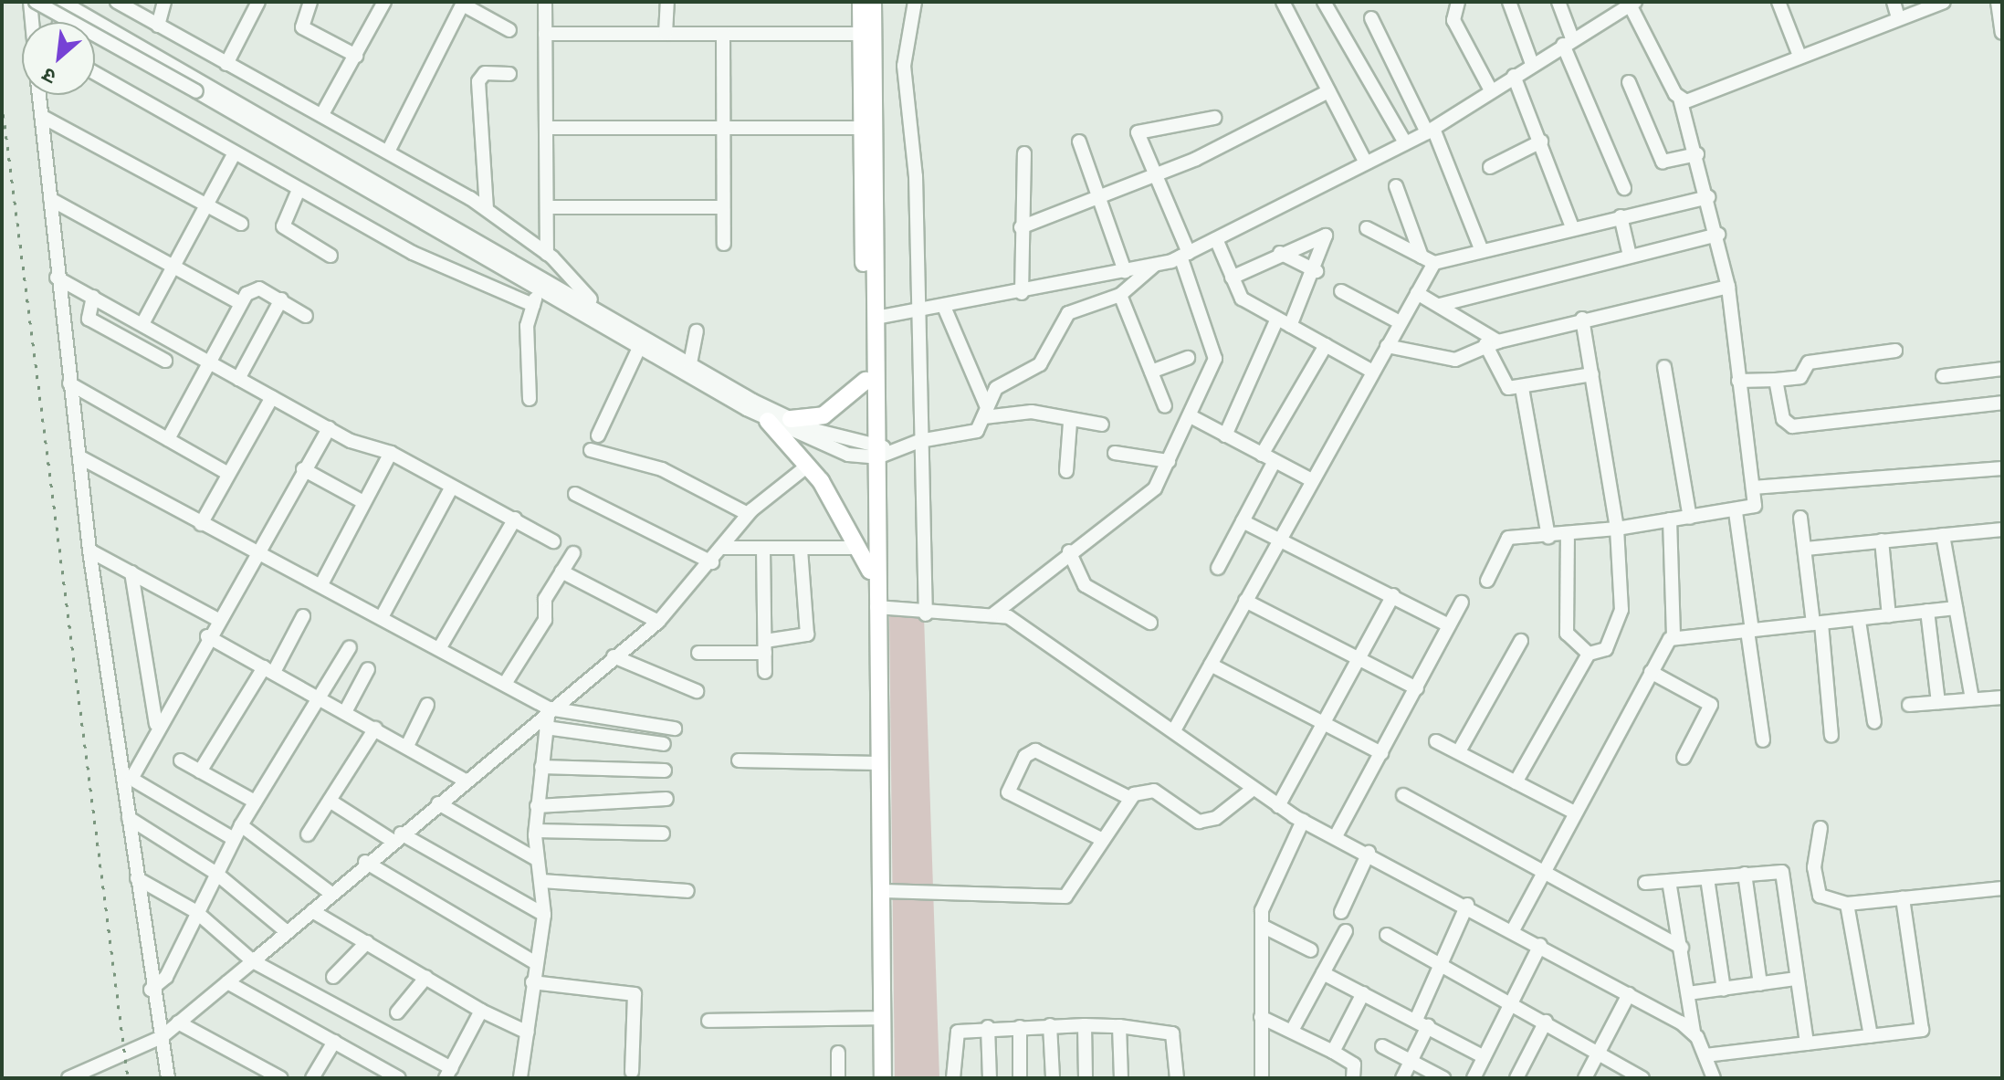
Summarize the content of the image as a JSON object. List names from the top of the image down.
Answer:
{
  "north": "bottom left"
}
